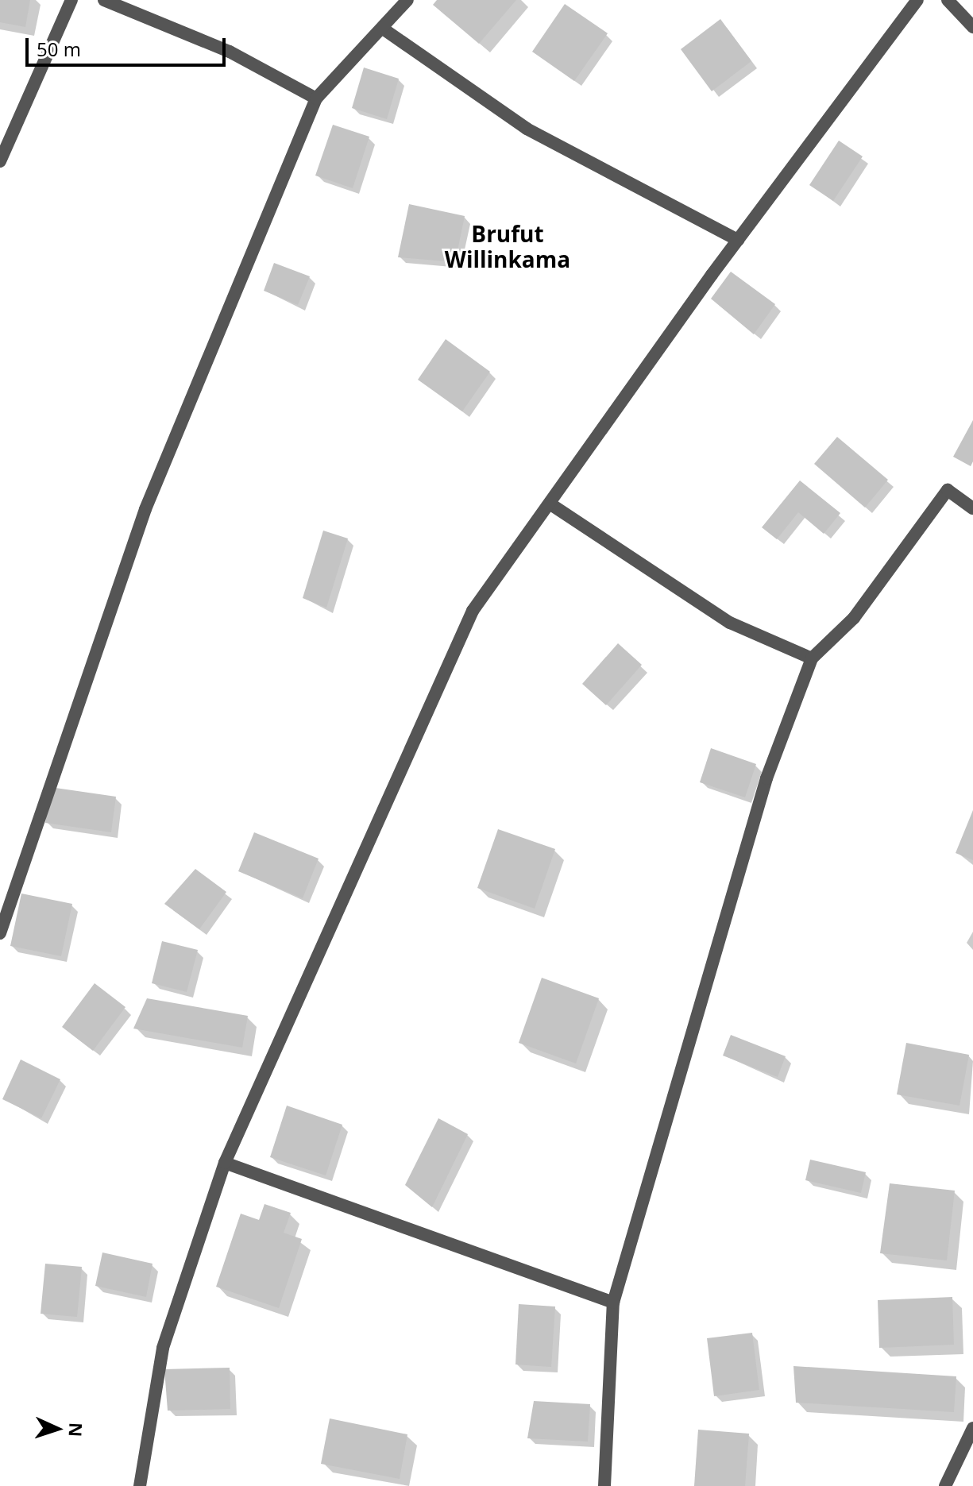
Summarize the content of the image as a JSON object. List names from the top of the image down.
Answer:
{
  "districts": ["Brufut Willinkama"],
  "scale_bar": "50 m",
  "north": "right"
}
